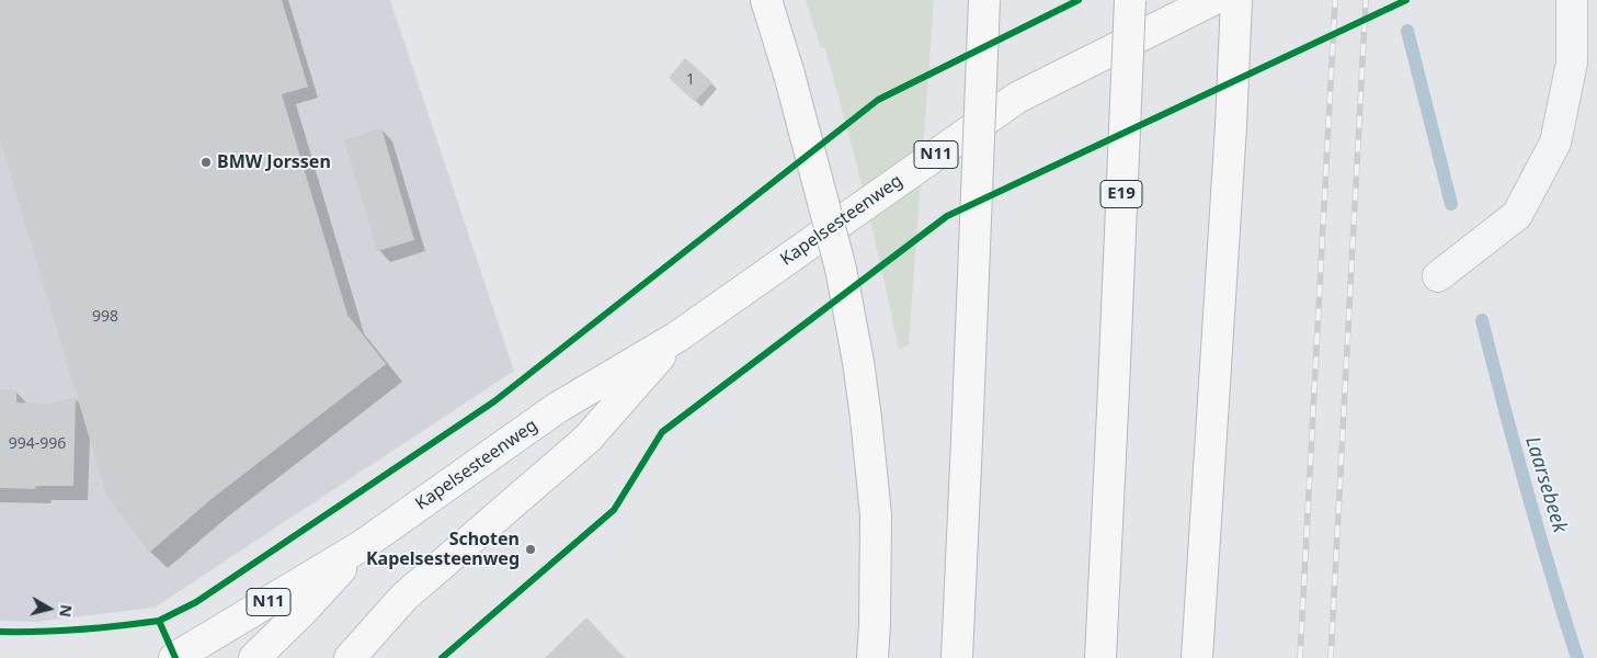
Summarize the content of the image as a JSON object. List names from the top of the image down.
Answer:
{
  "streets": {
    "main road": ["N11", "E19", "Kapelsesteenweg"]
  },
  "crossings": [
    ["N11", "Kapelsesteenweg"]
  ],
  "water": ["Laarsebeek"],
  "places": ["BMW Jorssen", "Schoten Kapelsesteenweg"],
  "house_numbers": ["1", "998", "994-996"],
  "north": "right"
}
